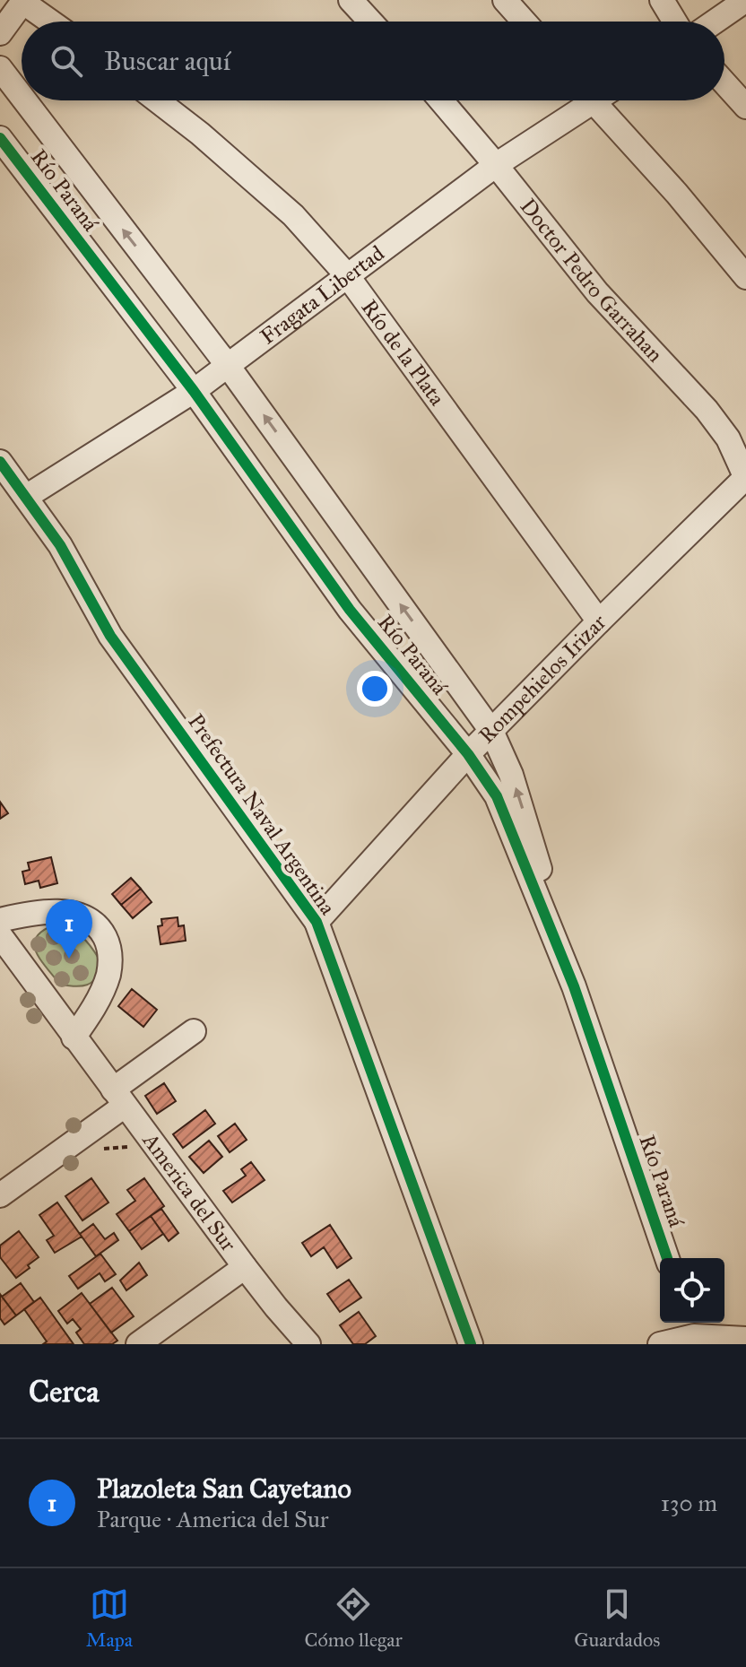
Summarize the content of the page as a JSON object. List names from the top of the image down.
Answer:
{
  "streets": {
    "street": [
      "Río Paraná",
      "Doctor Pedro Garrahan",
      "Fragata Libertad",
      "Río de la Plata",
      "Rompehielos Irizar",
      "Prefectura Naval Argentina",
      "America del Sur"
    ]
  },
  "crossings": [
    ["Río Paraná", "Fragata Libertad"],
    ["Río Paraná", "Rompehielos Irizar"],
    ["Doctor Pedro Garrahan", "Fragata Libertad"],
    ["Doctor Pedro Garrahan", "Rompehielos Irizar"],
    ["Fragata Libertad", "Río de la Plata"],
    ["Fragata Libertad", "Prefectura Naval Argentina"],
    ["Río de la Plata", "Rompehielos Irizar"],
    ["Rompehielos Irizar", "Prefectura Naval Argentina"]
  ],
  "page": {
    "search": "Buscar aquí",
    "pins": "1",
    "heading": "Cerca",
    "list": [
      {
        "mark": "1",
        "name": "Plazoleta San Cayetano",
        "note": "Parque · America del Sur",
        "value": "130 m"
      }
    ],
    "nav": ["Mapa", "Cómo llegar", "Guardados"]
  }
}
